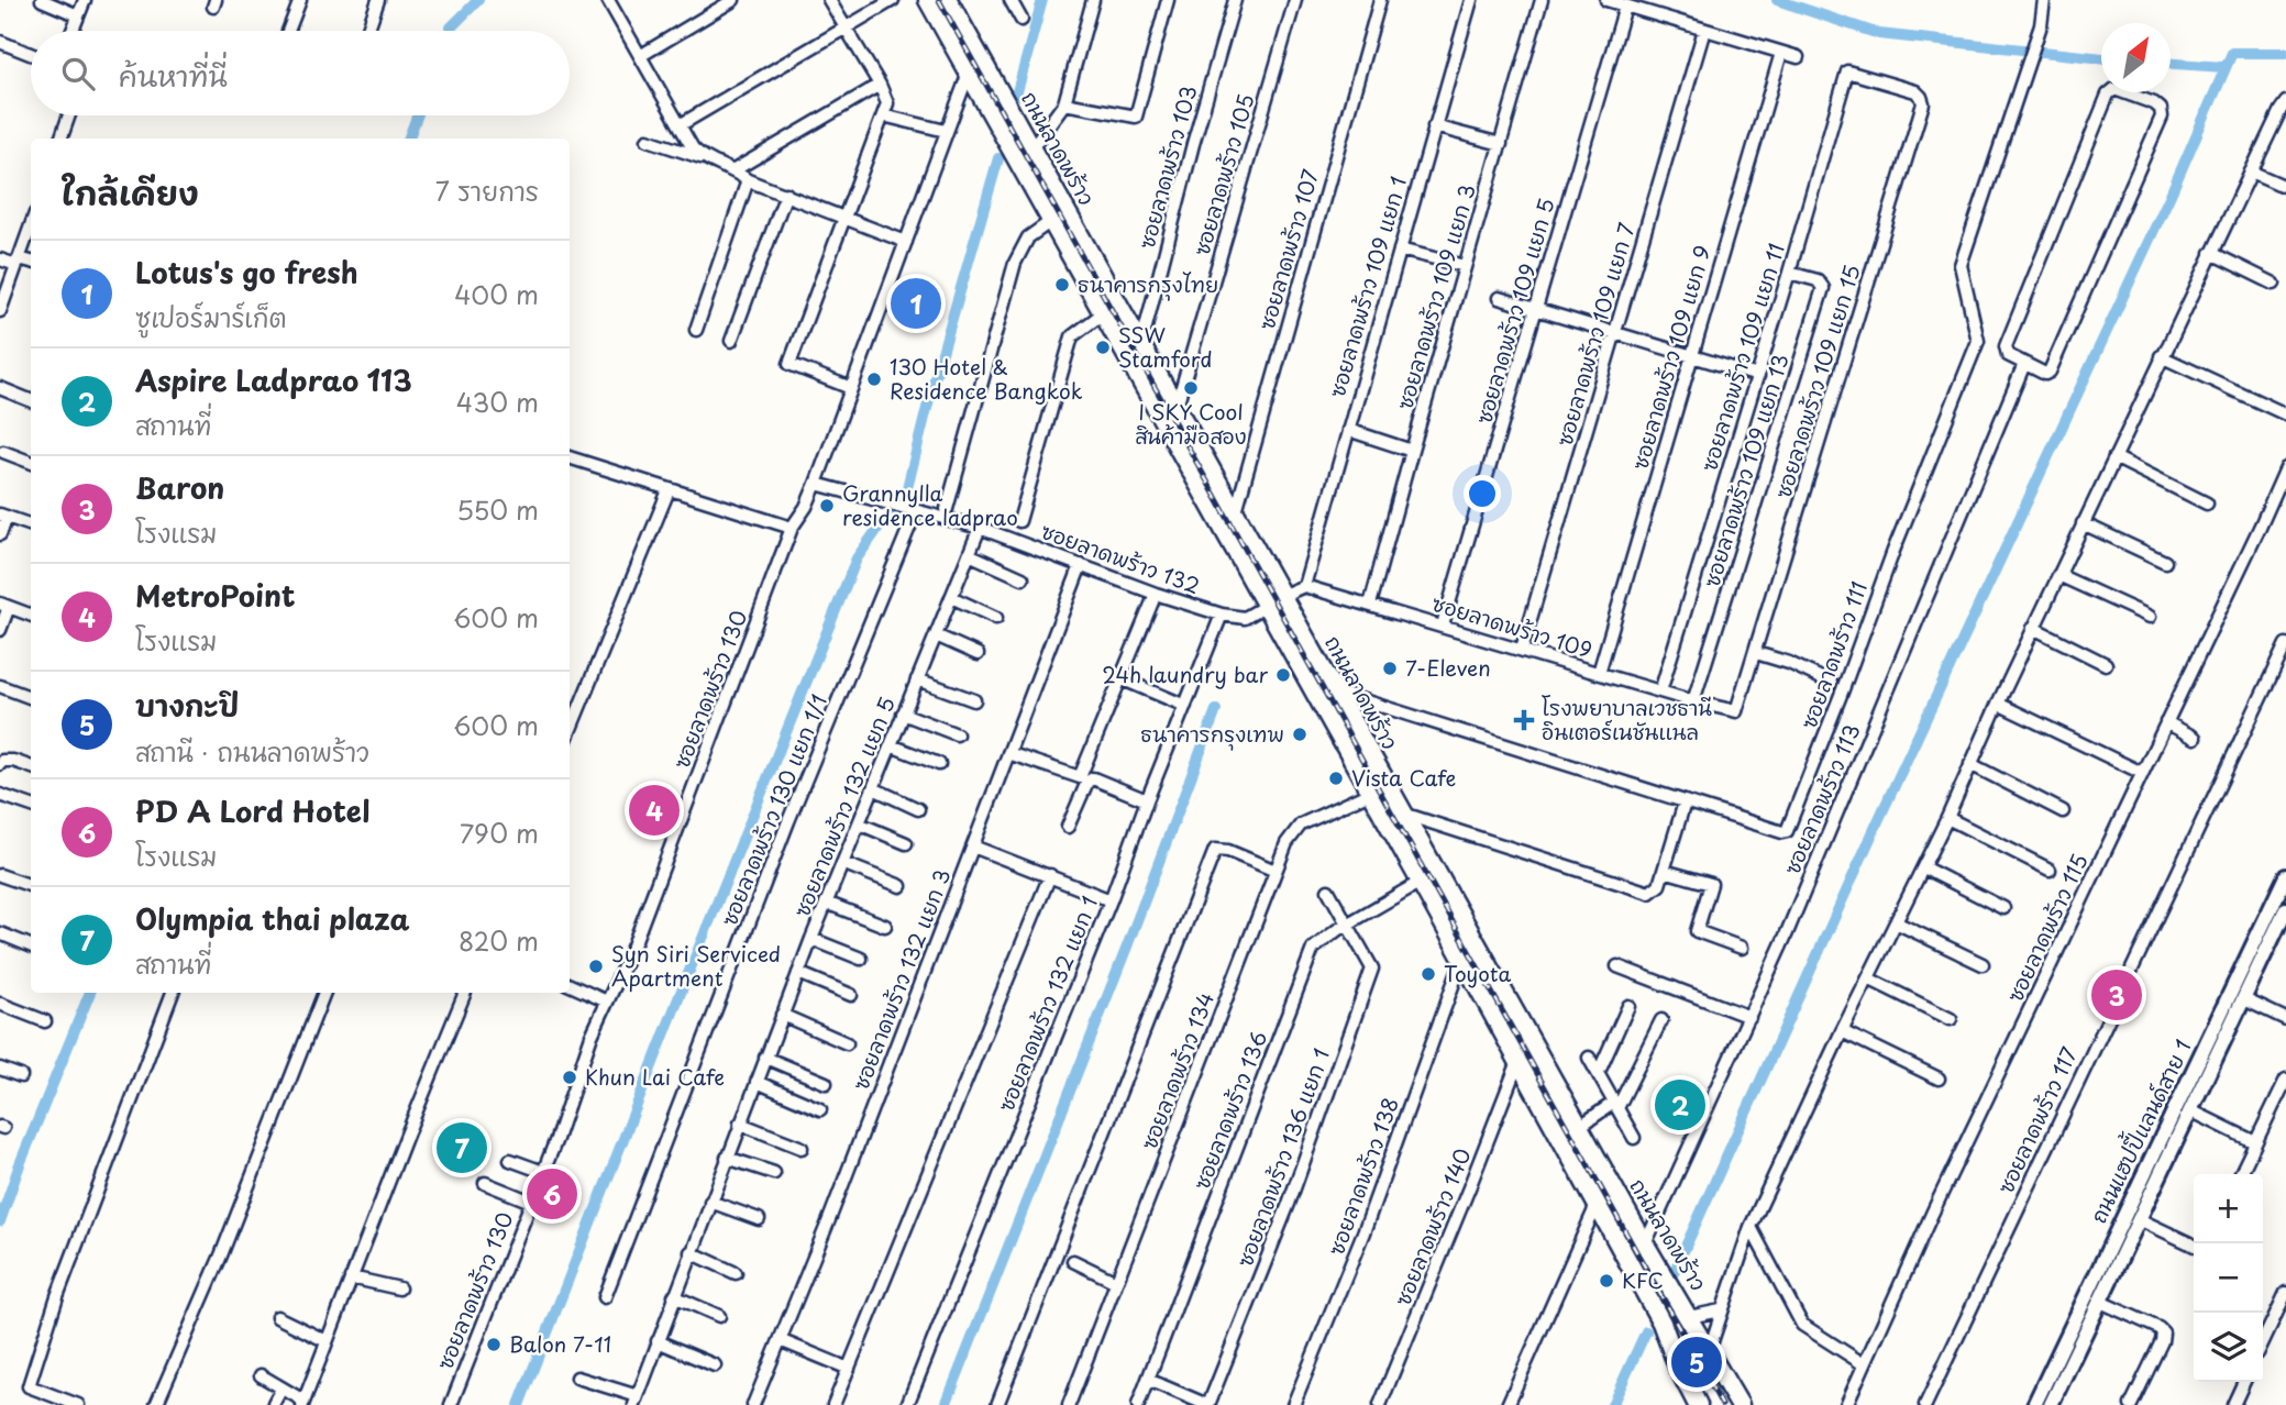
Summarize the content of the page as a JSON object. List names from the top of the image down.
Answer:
{
  "streets": {
    "main road": ["ถนนลาดพร้าว"],
    "street": [
      "ซอยลาดพร้าว 103",
      "ซอยลาดพร้าว 105",
      "ซอยลาดพร้าว 107",
      "ซอยลาดพร้าว 109 แยก 1",
      "ซอยลาดพร้าว 109 แยก 3",
      "ซอยลาดพร้าว 109 แยก 5",
      "ซอยลาดพร้าว 109 แยก 7",
      "ซอยลาดพร้าว 109 แยก 9",
      "ซอยลาดพร้าว 109 แยก 11",
      "ซอยลาดพร้าว 109 แยก 15",
      "ซอยลาดพร้าว 109 แยก 13",
      "ซอยลาดพร้าว 132",
      "ซอยลาดพร้าว 109",
      "ซอยลาดพร้าว 111",
      "ซอยลาดพร้าว 130",
      "ซอยลาดพร้าว 113",
      "ซอยลาดพร้าว 132 แยก 5",
      "ซอยลาดพร้าว 130 แยก 1/1",
      "ซอยลาดพร้าว 115",
      "ซอยลาดพร้าว 132 แยก 3",
      "ซอยลาดพร้าว 132 แยก 1",
      "ซอยลาดพร้าว 134",
      "ซอยลาดพร้าว 136",
      "ซอยลาดพร้าว 117",
      "ถนนแฮปปี้แลนด์สาย 1",
      "ซอยลาดพร้าว 136 แยก 1",
      "ซอยลาดพร้าว 138",
      "ซอยลาดพร้าว 140"
    ]
  },
  "crossings": [
    ["ถนนลาดพร้าว", "ซอยลาดพร้าว 103"],
    ["ถนนลาดพร้าว", "ซอยลาดพร้าว 105"],
    ["ถนนลาดพร้าว", "ซอยลาดพร้าว 107"],
    ["ถนนลาดพร้าว", "ซอยลาดพร้าว 132"],
    ["ถนนลาดพร้าว", "ซอยลาดพร้าว 111"],
    ["ถนนลาดพร้าว", "ซอยลาดพร้าว 130"],
    ["ถนนลาดพร้าว", "ซอยลาดพร้าว 113"],
    ["ถนนลาดพร้าว", "ซอยลาดพร้าว 134"],
    ["ถนนลาดพร้าว", "ซอยลาดพร้าว 136"],
    ["ถนนลาดพร้าว", "ซอยลาดพร้าว 138"],
    ["ถนนลาดพร้าว", "ซอยลาดพร้าว 140"],
    ["ซอยลาดพร้าว 109 แยก 1", "ซอยลาดพร้าว 109"],
    ["ซอยลาดพร้าว 109 แยก 3", "ซอยลาดพร้าว 109"],
    ["ซอยลาดพร้าว 109 แยก 5", "ซอยลาดพร้าว 109"],
    ["ซอยลาดพร้าว 109 แยก 7", "ซอยลาดพร้าว 109"],
    ["ซอยลาดพร้าว 109 แยก 9", "ซอยลาดพร้าว 109"],
    ["ซอยลาดพร้าว 109 แยก 11", "ซอยลาดพร้าว 109 แยก 15"],
    ["ซอยลาดพร้าว 109 แยก 11", "ซอยลาดพร้าว 109 แยก 13"],
    ["ซอยลาดพร้าว 109 แยก 11", "ซอยลาดพร้าว 109"],
    ["ซอยลาดพร้าว 109 แยก 15", "ซอยลาดพร้าว 109"],
    ["ซอยลาดพร้าว 109 แยก 13", "ซอยลาดพร้าว 109"],
    ["ซอยลาดพร้าว 132", "ซอยลาดพร้าว 130"],
    ["ซอยลาดพร้าว 132", "ซอยลาดพร้าว 132 แยก 5"],
    ["ซอยลาดพร้าว 132", "ซอยลาดพร้าว 130 แยก 1/1"],
    ["ซอยลาดพร้าว 132", "ซอยลาดพร้าว 132 แยก 3"],
    ["ซอยลาดพร้าว 132", "ซอยลาดพร้าว 132 แยก 1"],
    ["ซอยลาดพร้าว 136", "ซอยลาดพร้าว 136 แยก 1"]
  ],
  "places": {
    "other": [
      "ธนาคารกรุงไทย",
      "SSW Stamford",
      "130 Hotel & Residence Bangkok",
      "I SKY Cool สินค้ามือสอง",
      "Grannylla residence ladprao",
      "7-Eleven",
      "24h laundry bar",
      "ธนาคารกรุงเทพ",
      "Vista Cafe",
      "Syn Siri Serviced Apartment",
      "Toyota",
      "Khun Lai Cafe",
      "KFC",
      "Balon 7-11"
    ],
    "health": ["โรงพยาบาลเวชธานี อินเตอร์เนชันแนล"]
  },
  "north": "top right",
  "page": {
    "search": "ค้นหาที่นี่",
    "heading": ["ใกล้เคียง", "7 รายการ"],
    "list": [
      {
        "mark": "1",
        "name": "Lotus's go fresh",
        "note": "ซูเปอร์มาร์เก็ต",
        "value": "400 m"
      },
      {
        "mark": "2",
        "name": "Aspire Ladprao 113",
        "note": "สถานที่",
        "value": "430 m"
      },
      {
        "mark": "3",
        "name": "Baron",
        "note": "โรงแรม",
        "value": "550 m"
      },
      {
        "mark": "4",
        "name": "MetroPoint",
        "note": "โรงแรม",
        "value": "600 m"
      },
      {
        "mark": "5",
        "name": "บางกะปิ",
        "note": "สถานี · ถนนลาดพร้าว",
        "value": "600 m"
      },
      {
        "mark": "6",
        "name": "PD A Lord Hotel",
        "note": "โรงแรม",
        "value": "790 m"
      },
      {
        "mark": "7",
        "name": "Olympia thai plaza",
        "note": "สถานที่",
        "value": "820 m"
      }
    ],
    "pins": [
      "1",
      "4",
      "3",
      "2",
      "7",
      "6",
      "5"
    ],
    "map_buttons": ["+", "−"]
  }
}
